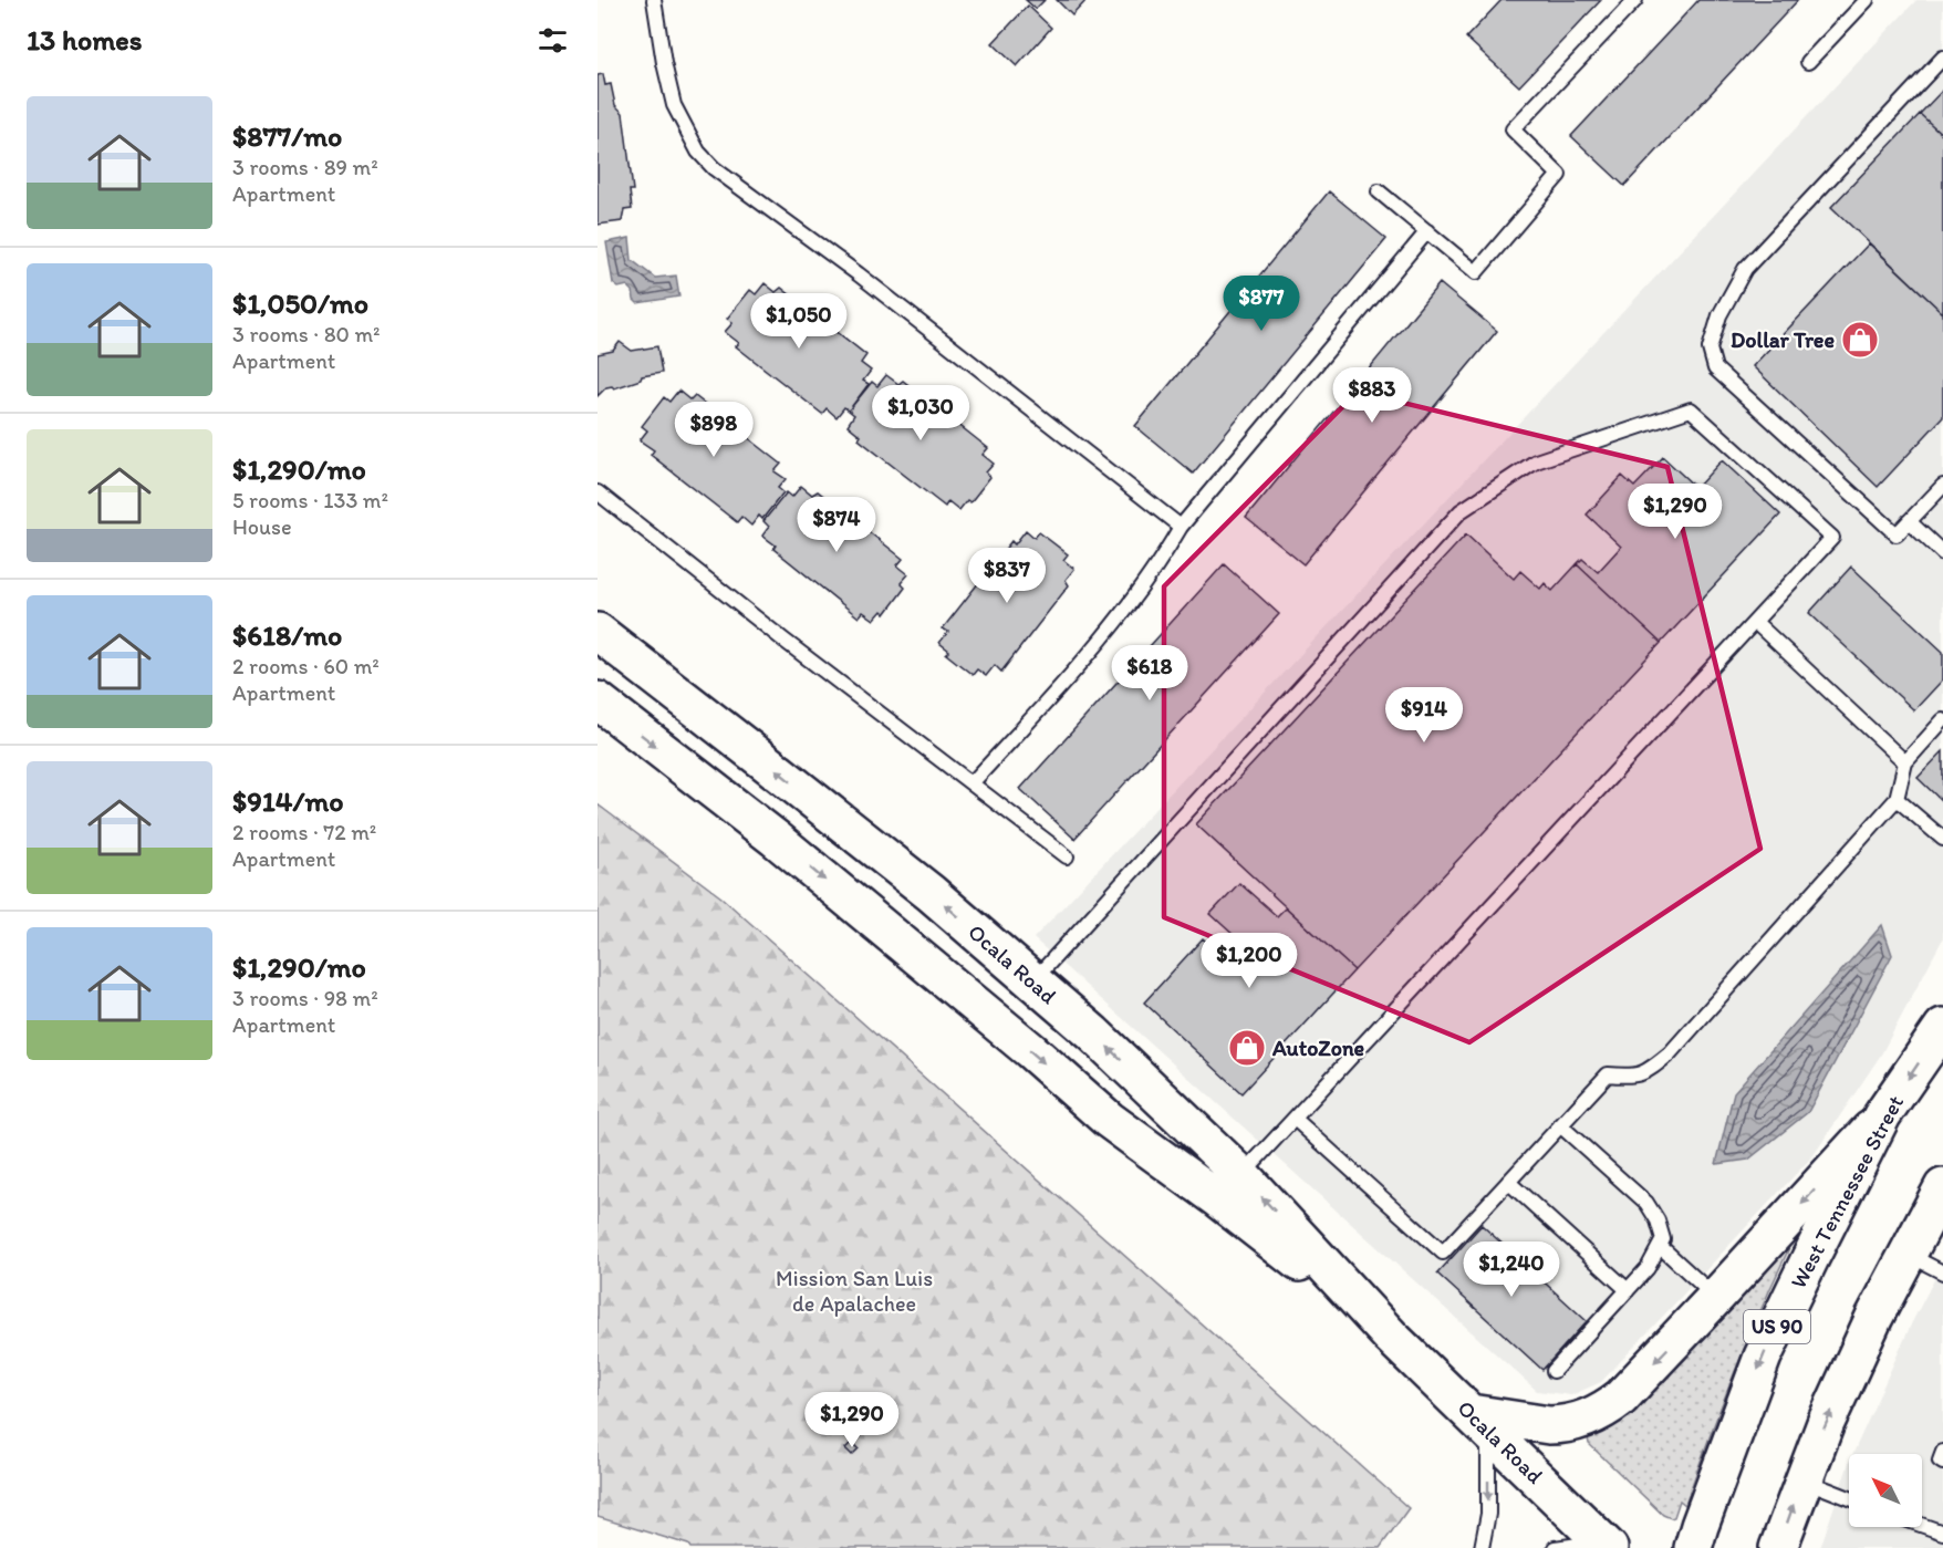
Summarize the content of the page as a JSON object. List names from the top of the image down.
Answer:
{
  "streets": {
    "main road": ["Ocala Road", "West Tennessee Street", "US 90"]
  },
  "parks": ["Mission San Luis de Apalachee"],
  "places": {
    "shop": ["Dollar Tree", "AutoZone"]
  },
  "north": "top left",
  "page": {
    "heading": "13 homes",
    "list": [
      {
        "name": "$877/mo",
        "note": "3 rooms · 89 m² · Apartment"
      },
      {
        "name": "$1,050/mo",
        "note": "3 rooms · 80 m² · Apartment"
      },
      {
        "name": "$1,290/mo",
        "note": "5 rooms · 133 m² · House"
      },
      {
        "name": "$618/mo",
        "note": "2 rooms · 60 m² · Apartment"
      },
      {
        "name": "$914/mo",
        "note": "2 rooms · 72 m² · Apartment"
      },
      {
        "name": "$1,290/mo",
        "note": "3 rooms · 98 m² · Apartment"
      }
    ],
    "price": [
      "$877",
      "$1,050",
      "$883",
      "$1,030",
      "$898",
      "$1,290",
      "$874",
      "$837",
      "$618",
      "$914",
      "$1,200",
      "$1,240",
      "$1,290"
    ]
  }
}
